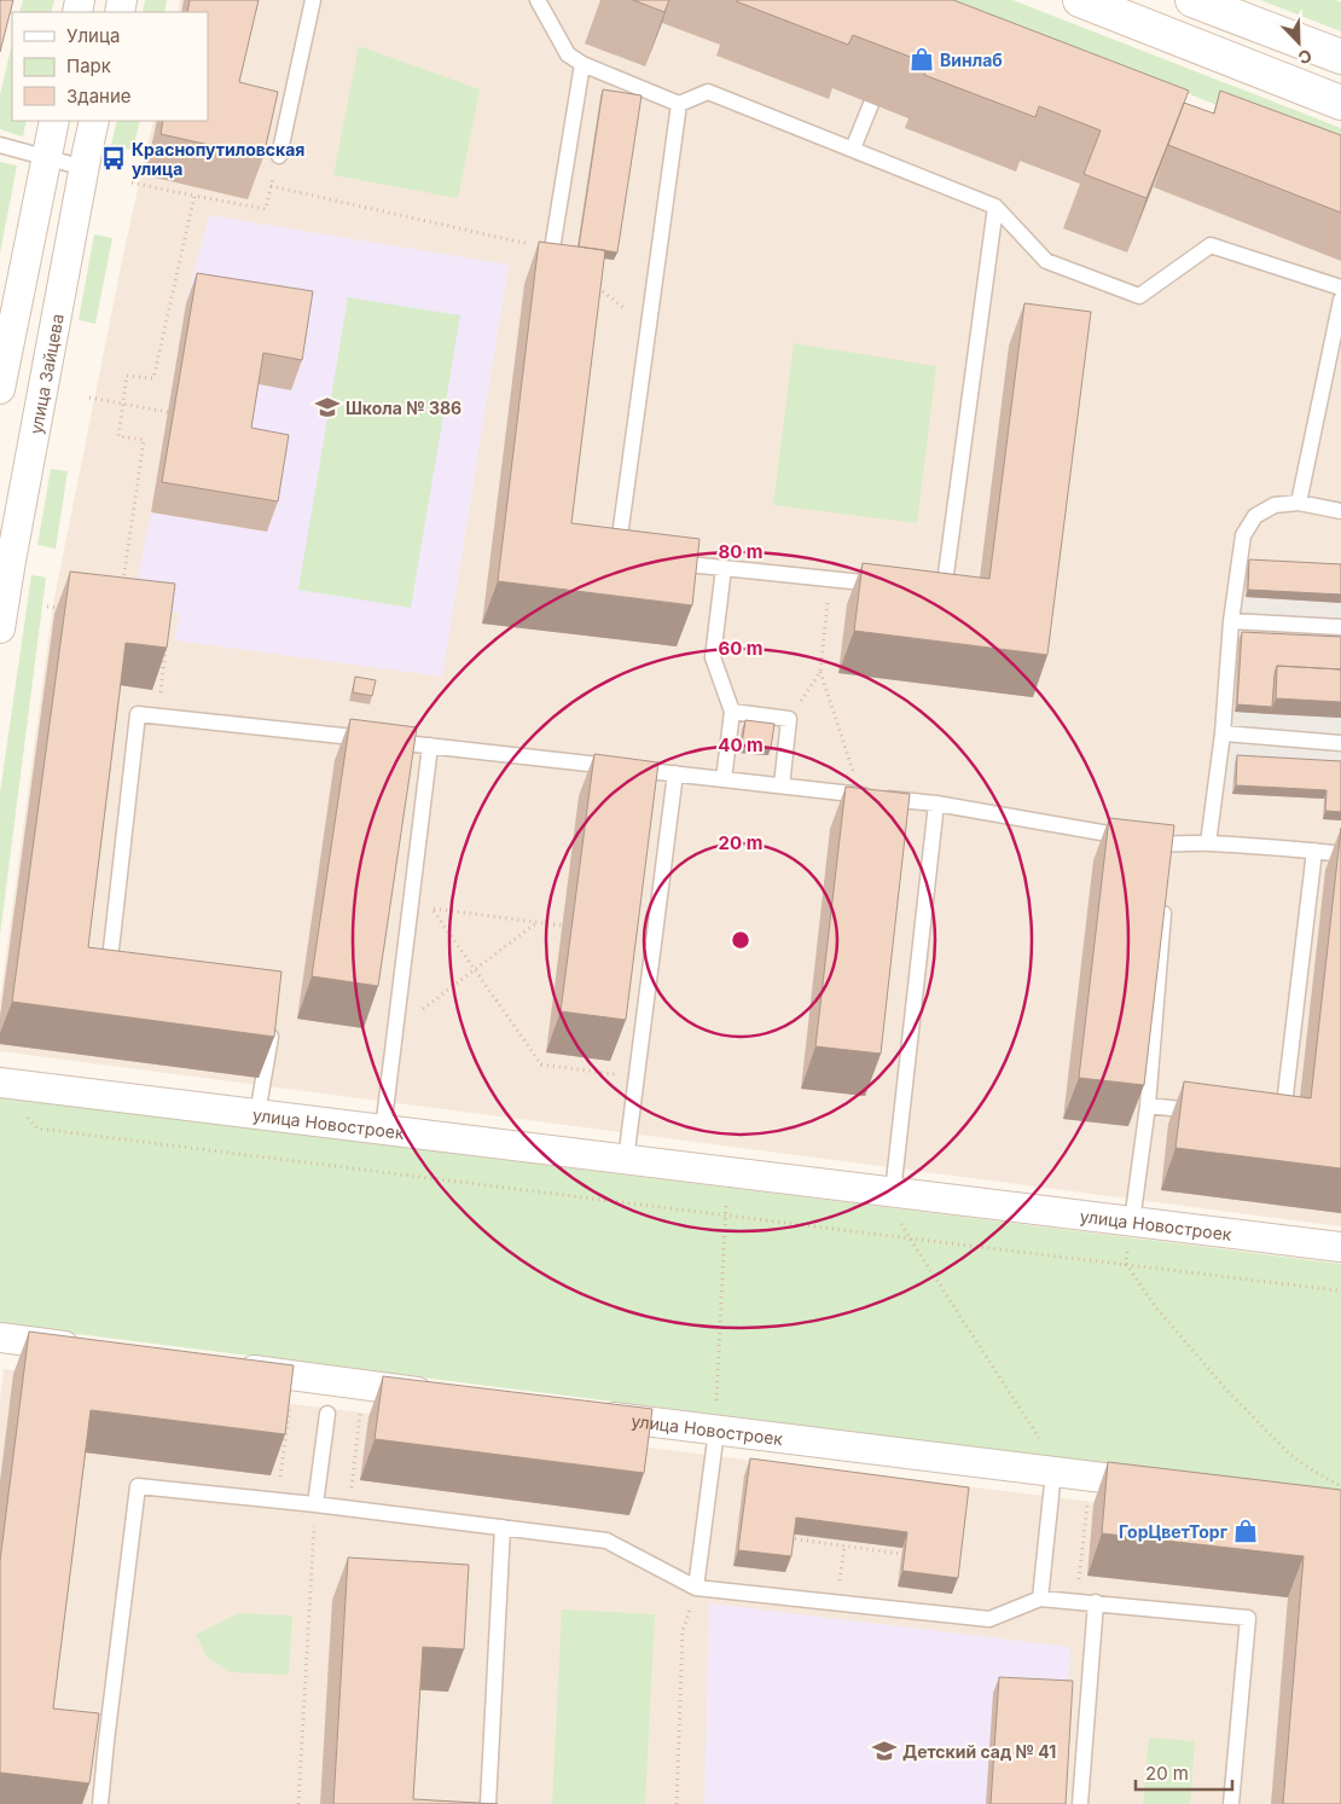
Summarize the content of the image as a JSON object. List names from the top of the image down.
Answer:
{
  "streets": {
    "street": ["улица Зайцева", "улица Новостроек"]
  },
  "places": {
    "shop": ["Винлаб", "ГорЦветТорг"],
    "bus stop": ["Краснопутиловская улица"],
    "school or university": ["Школа № 386", "Детский сад № 41"]
  },
  "legend": ["Улица", "Парк", "Здание"],
  "scale_bar": "20 m",
  "north": "bottom right",
  "rings": [
    "80 m",
    "60 m",
    "40 m",
    "20 m"
  ]
}
